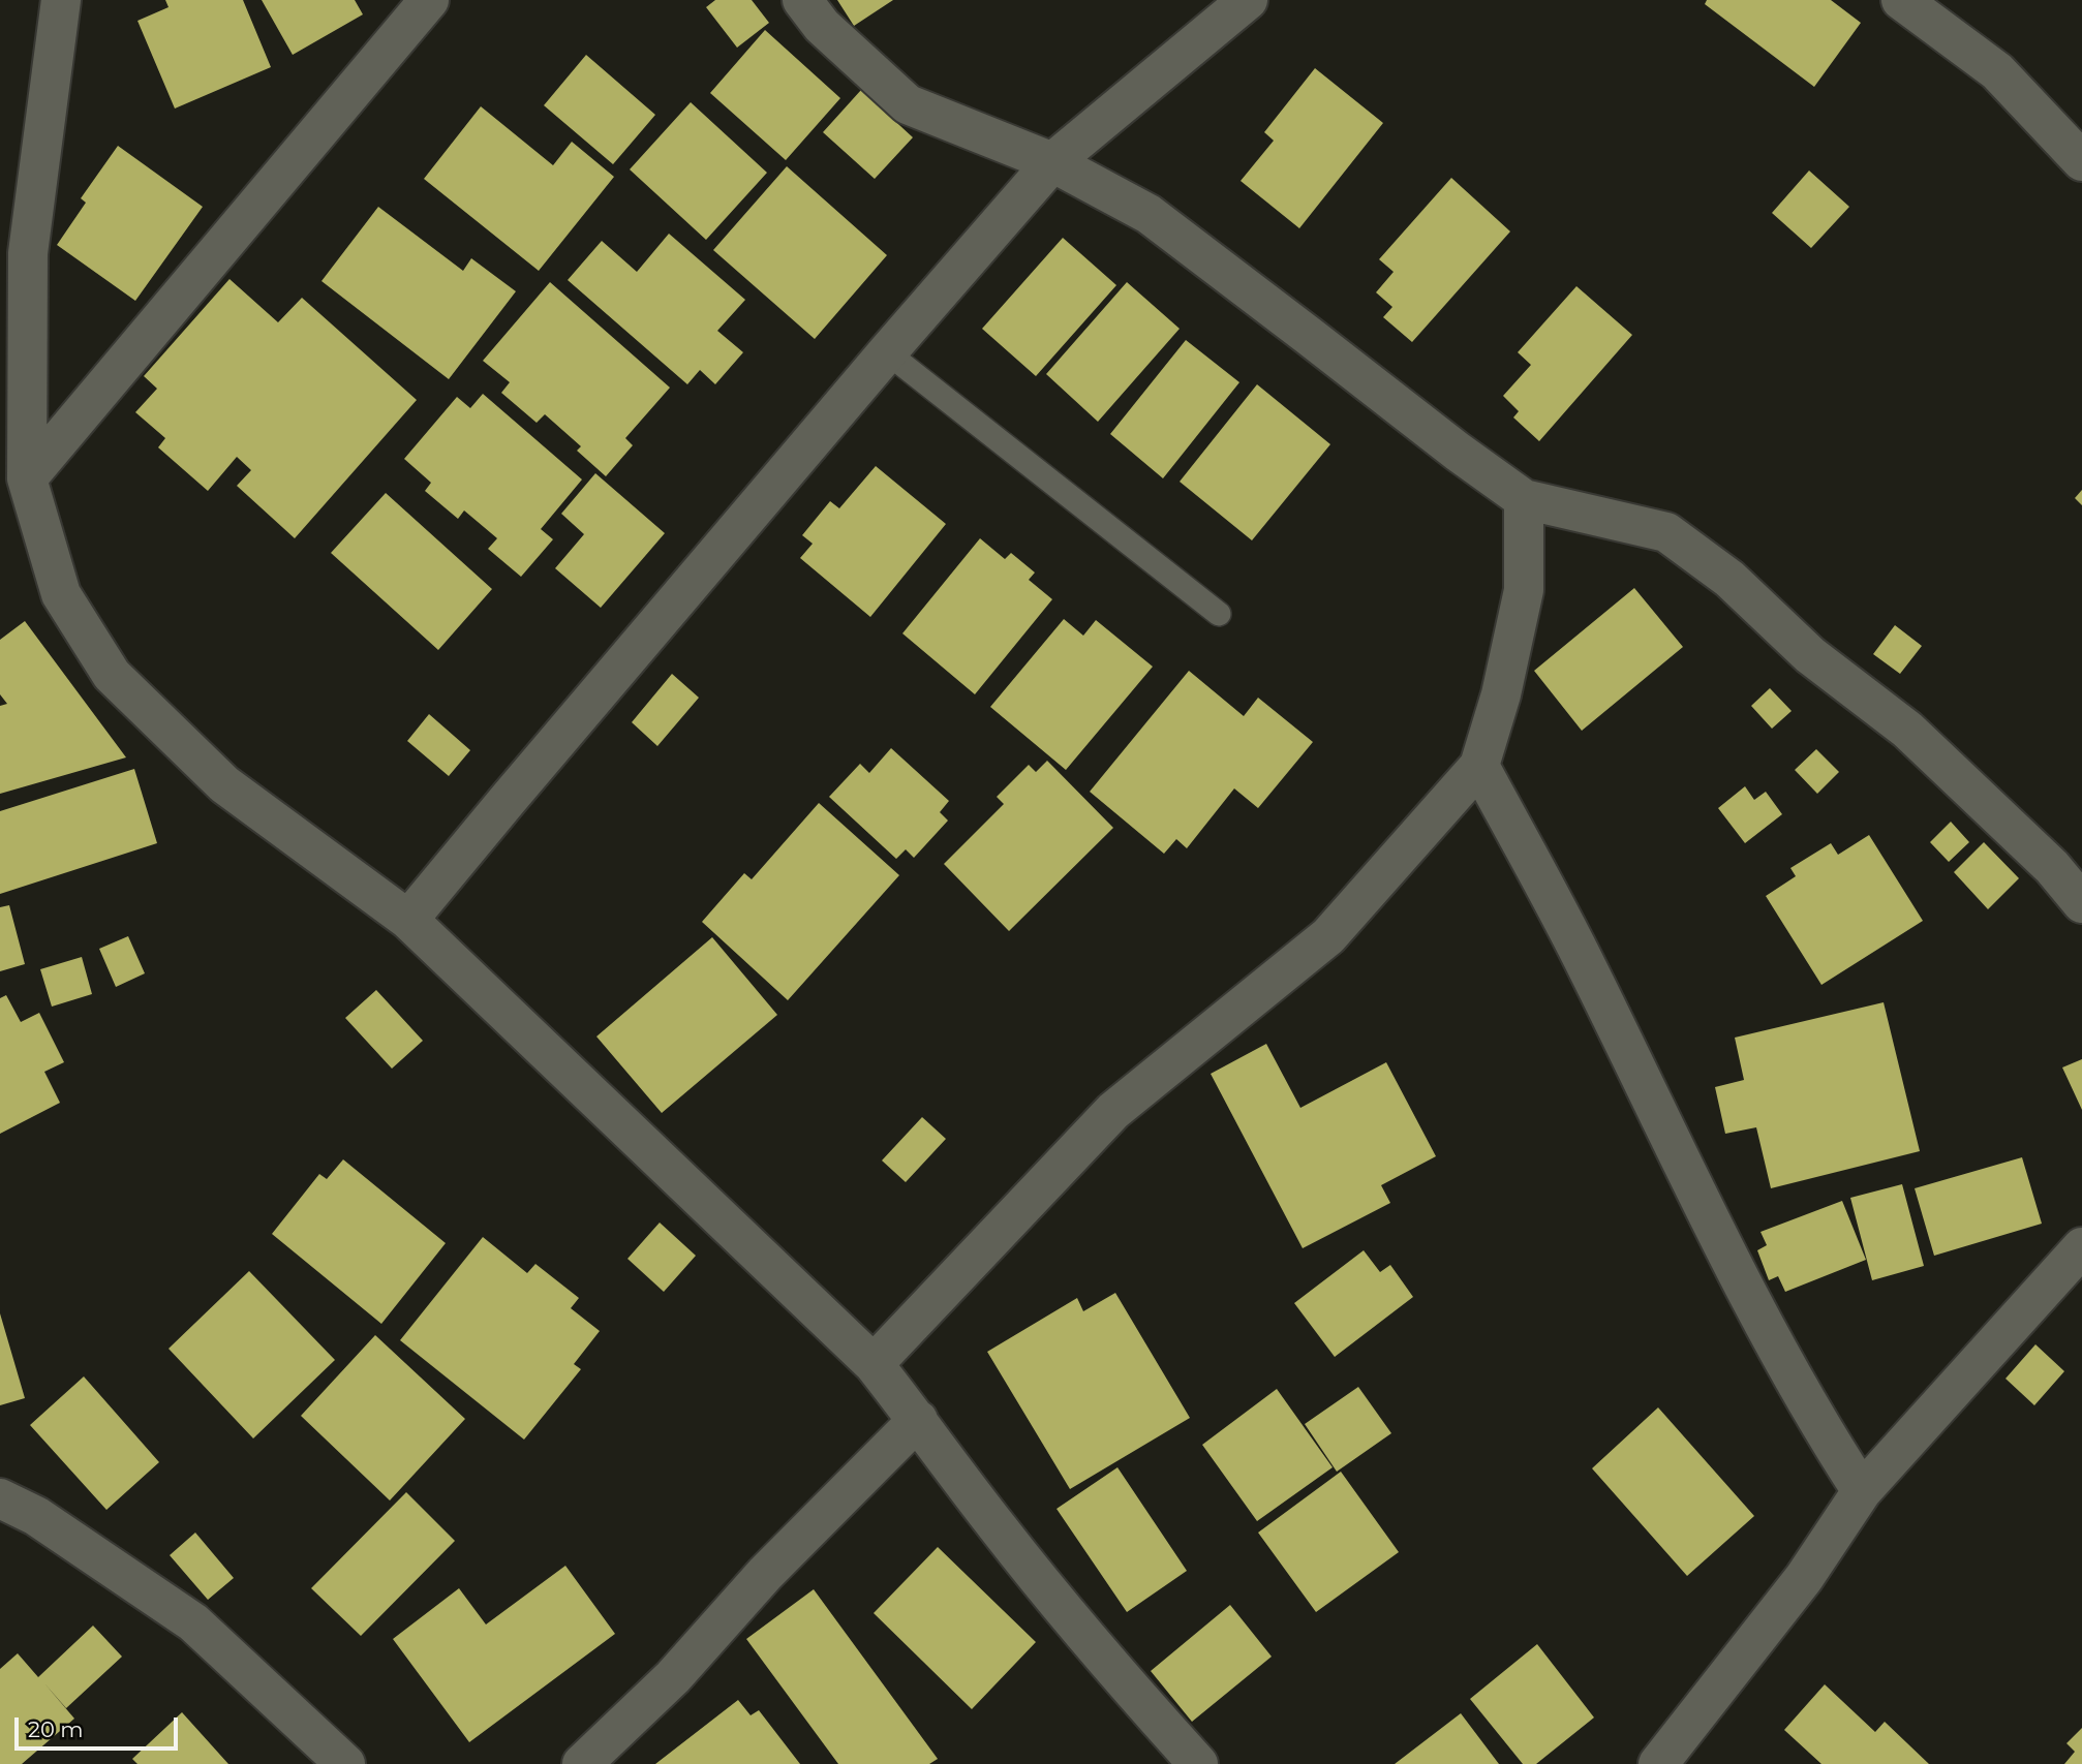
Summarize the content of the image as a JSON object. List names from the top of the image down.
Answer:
{
  "scale_bar": "20 m"
}
